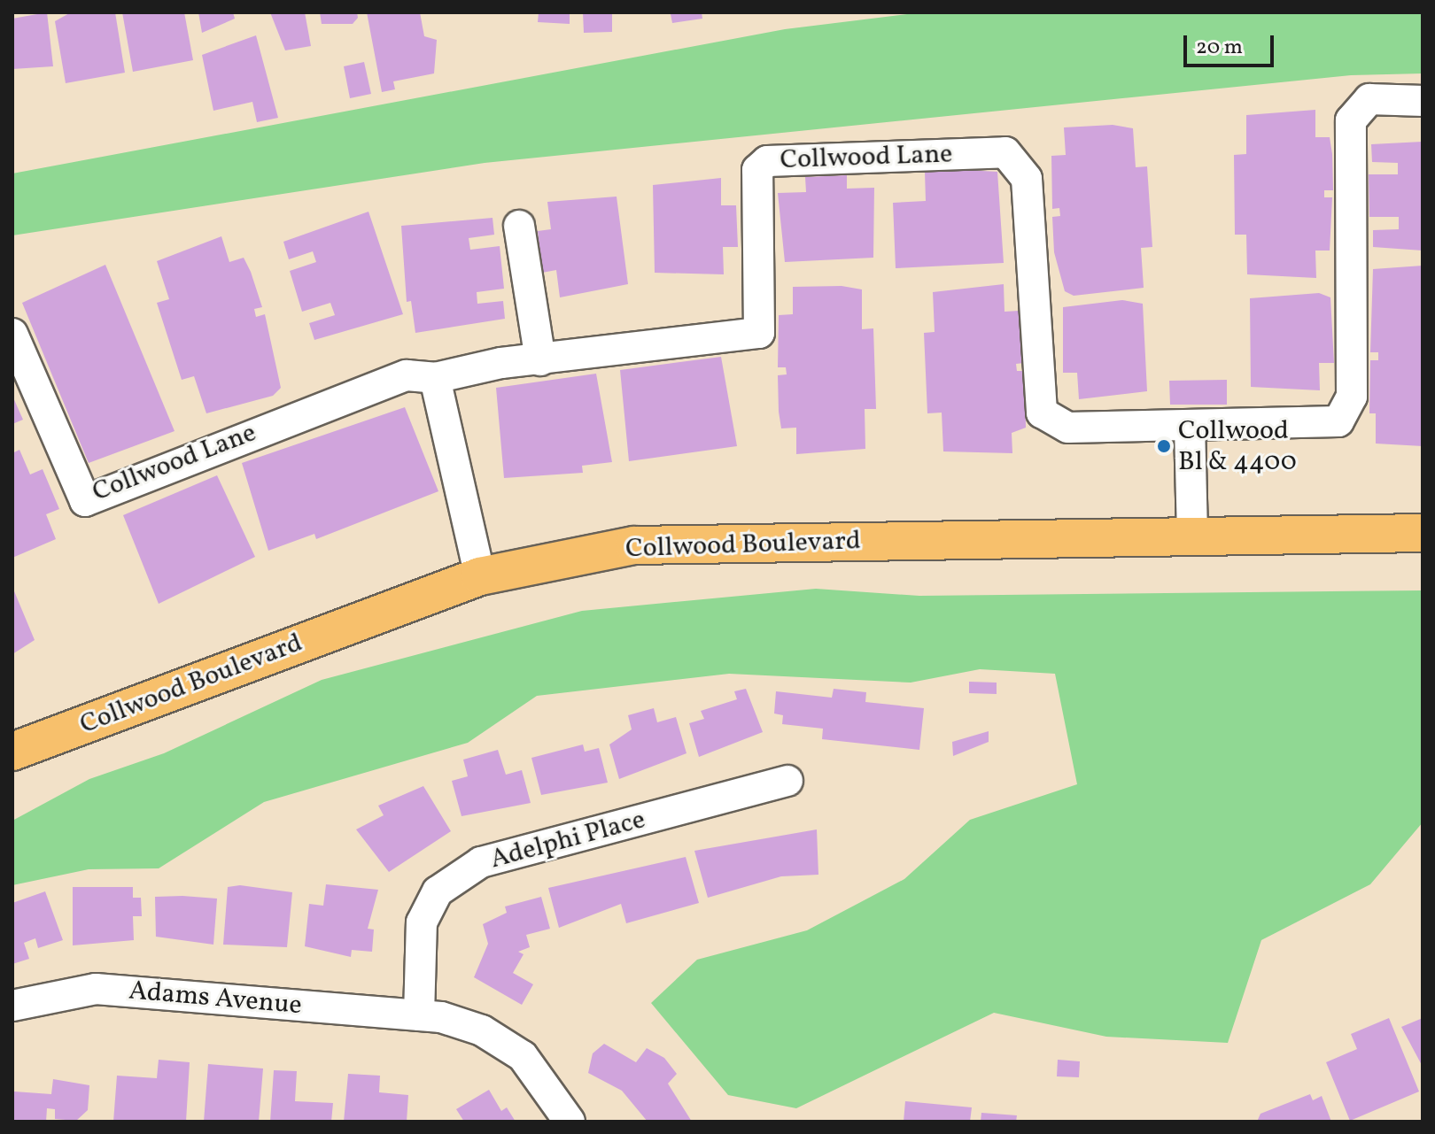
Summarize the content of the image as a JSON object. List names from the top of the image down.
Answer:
{
  "streets": {
    "main road": ["Collwood Boulevard"],
    "street": ["Collwood Lane", "Adelphi Place", "Adams Avenue"]
  },
  "crossings": [
    ["Adelphi Place", "Adams Avenue"]
  ],
  "places": ["Collwood Bl & 4400"],
  "scale_bar": "20 m"
}
